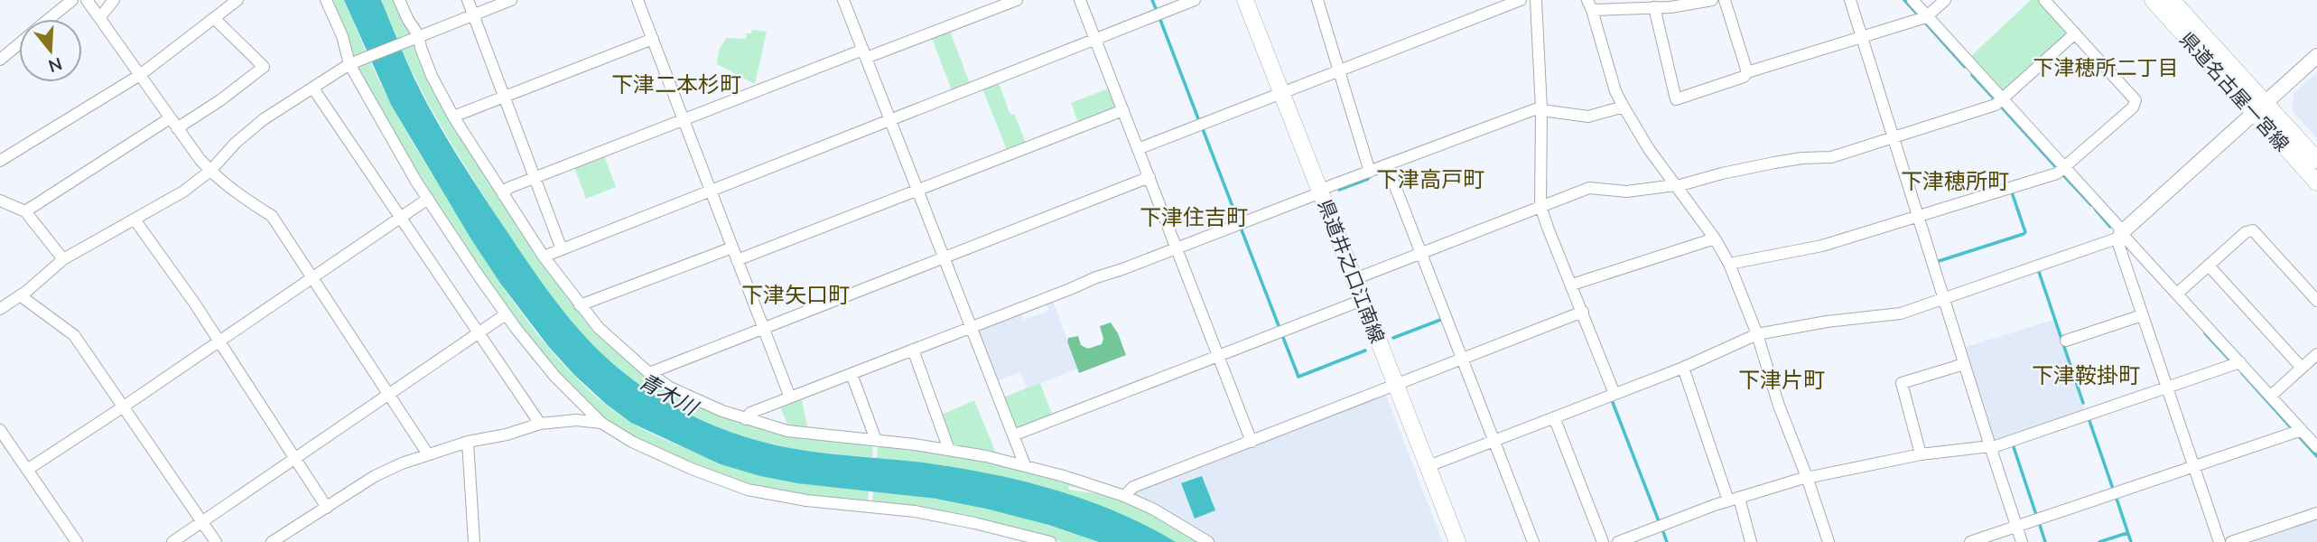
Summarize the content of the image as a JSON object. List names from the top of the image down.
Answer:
{
  "streets": {
    "main road": ["県道名古屋一宮線", "県道井之口江南線"]
  },
  "districts": [
    "下津穂所二丁目",
    "下津二本杉町",
    "下津高戸町",
    "下津穂所町",
    "下津住吉町",
    "下津矢口町",
    "下津鞍掛町",
    "下津片町"
  ],
  "water": ["青木川"],
  "north": "bottom"
}
